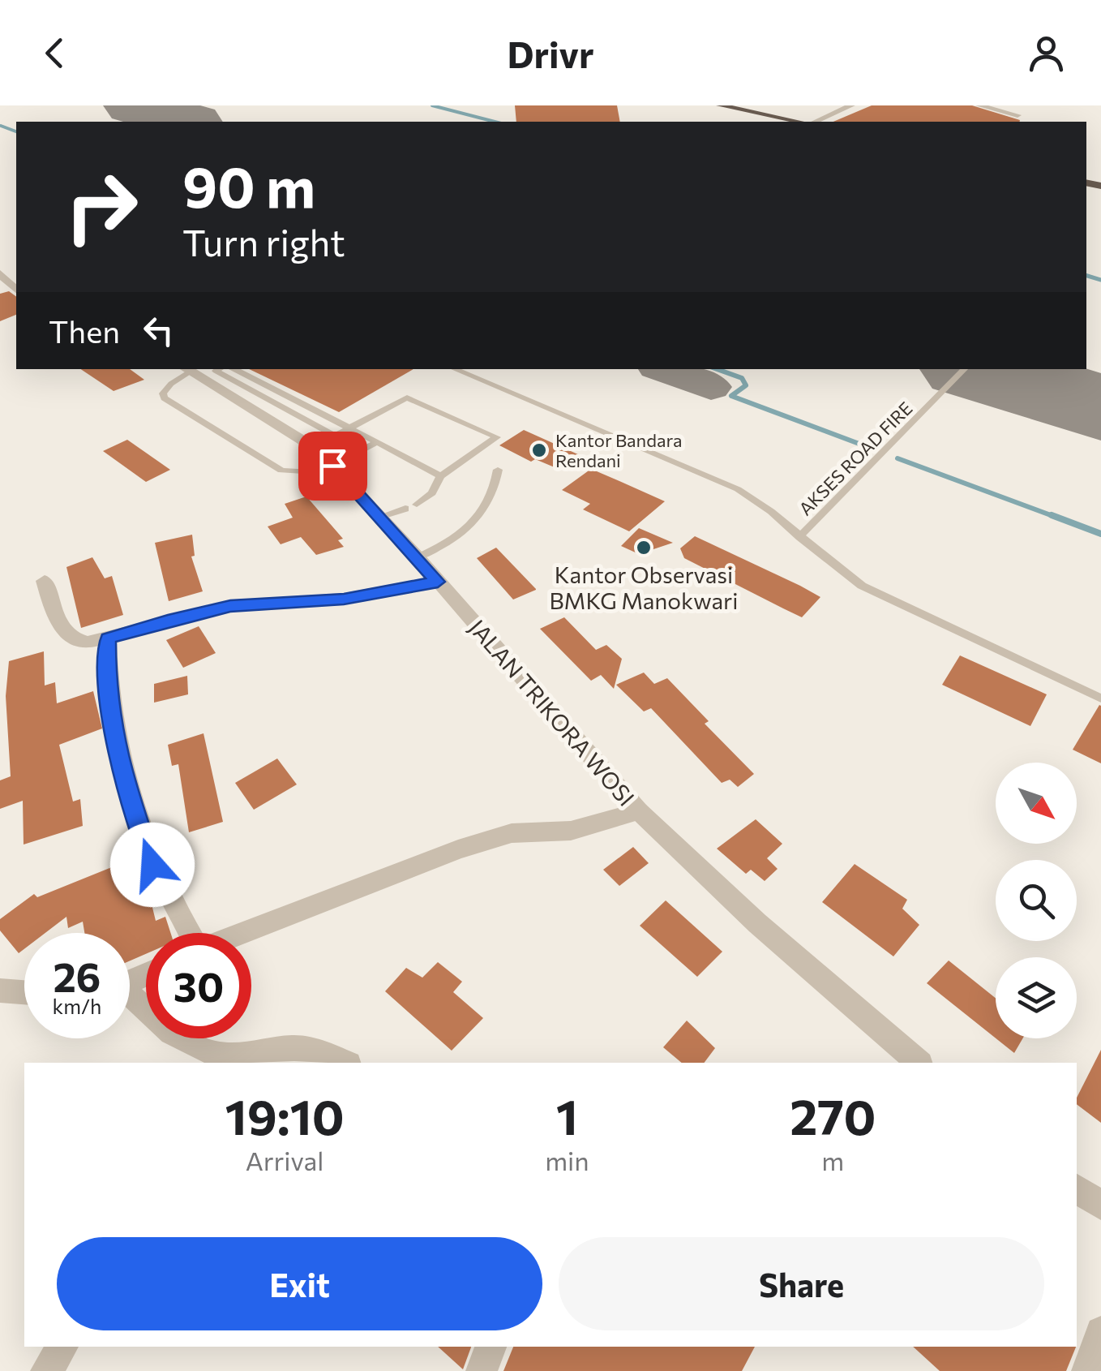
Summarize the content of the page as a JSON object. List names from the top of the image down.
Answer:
{
  "streets": {
    "street": ["JALAN TRIKORA WOSI"],
    "lane": ["AKSES ROAD FIRE"]
  },
  "places": ["Kantor Bandara Rendani", "Kantor Observasi BMKG Manokwari"],
  "north": "bottom right",
  "page": {
    "header": "Drivr",
    "turn": ["90 m", "Turn right"],
    "then": "Then",
    "speed": "26 km/h",
    "limit": "30",
    "eta": [
      "19:10",
      "Arrival",
      "1",
      "min",
      "270",
      "m"
    ],
    "buttons": ["Exit", "Share"]
  }
}
